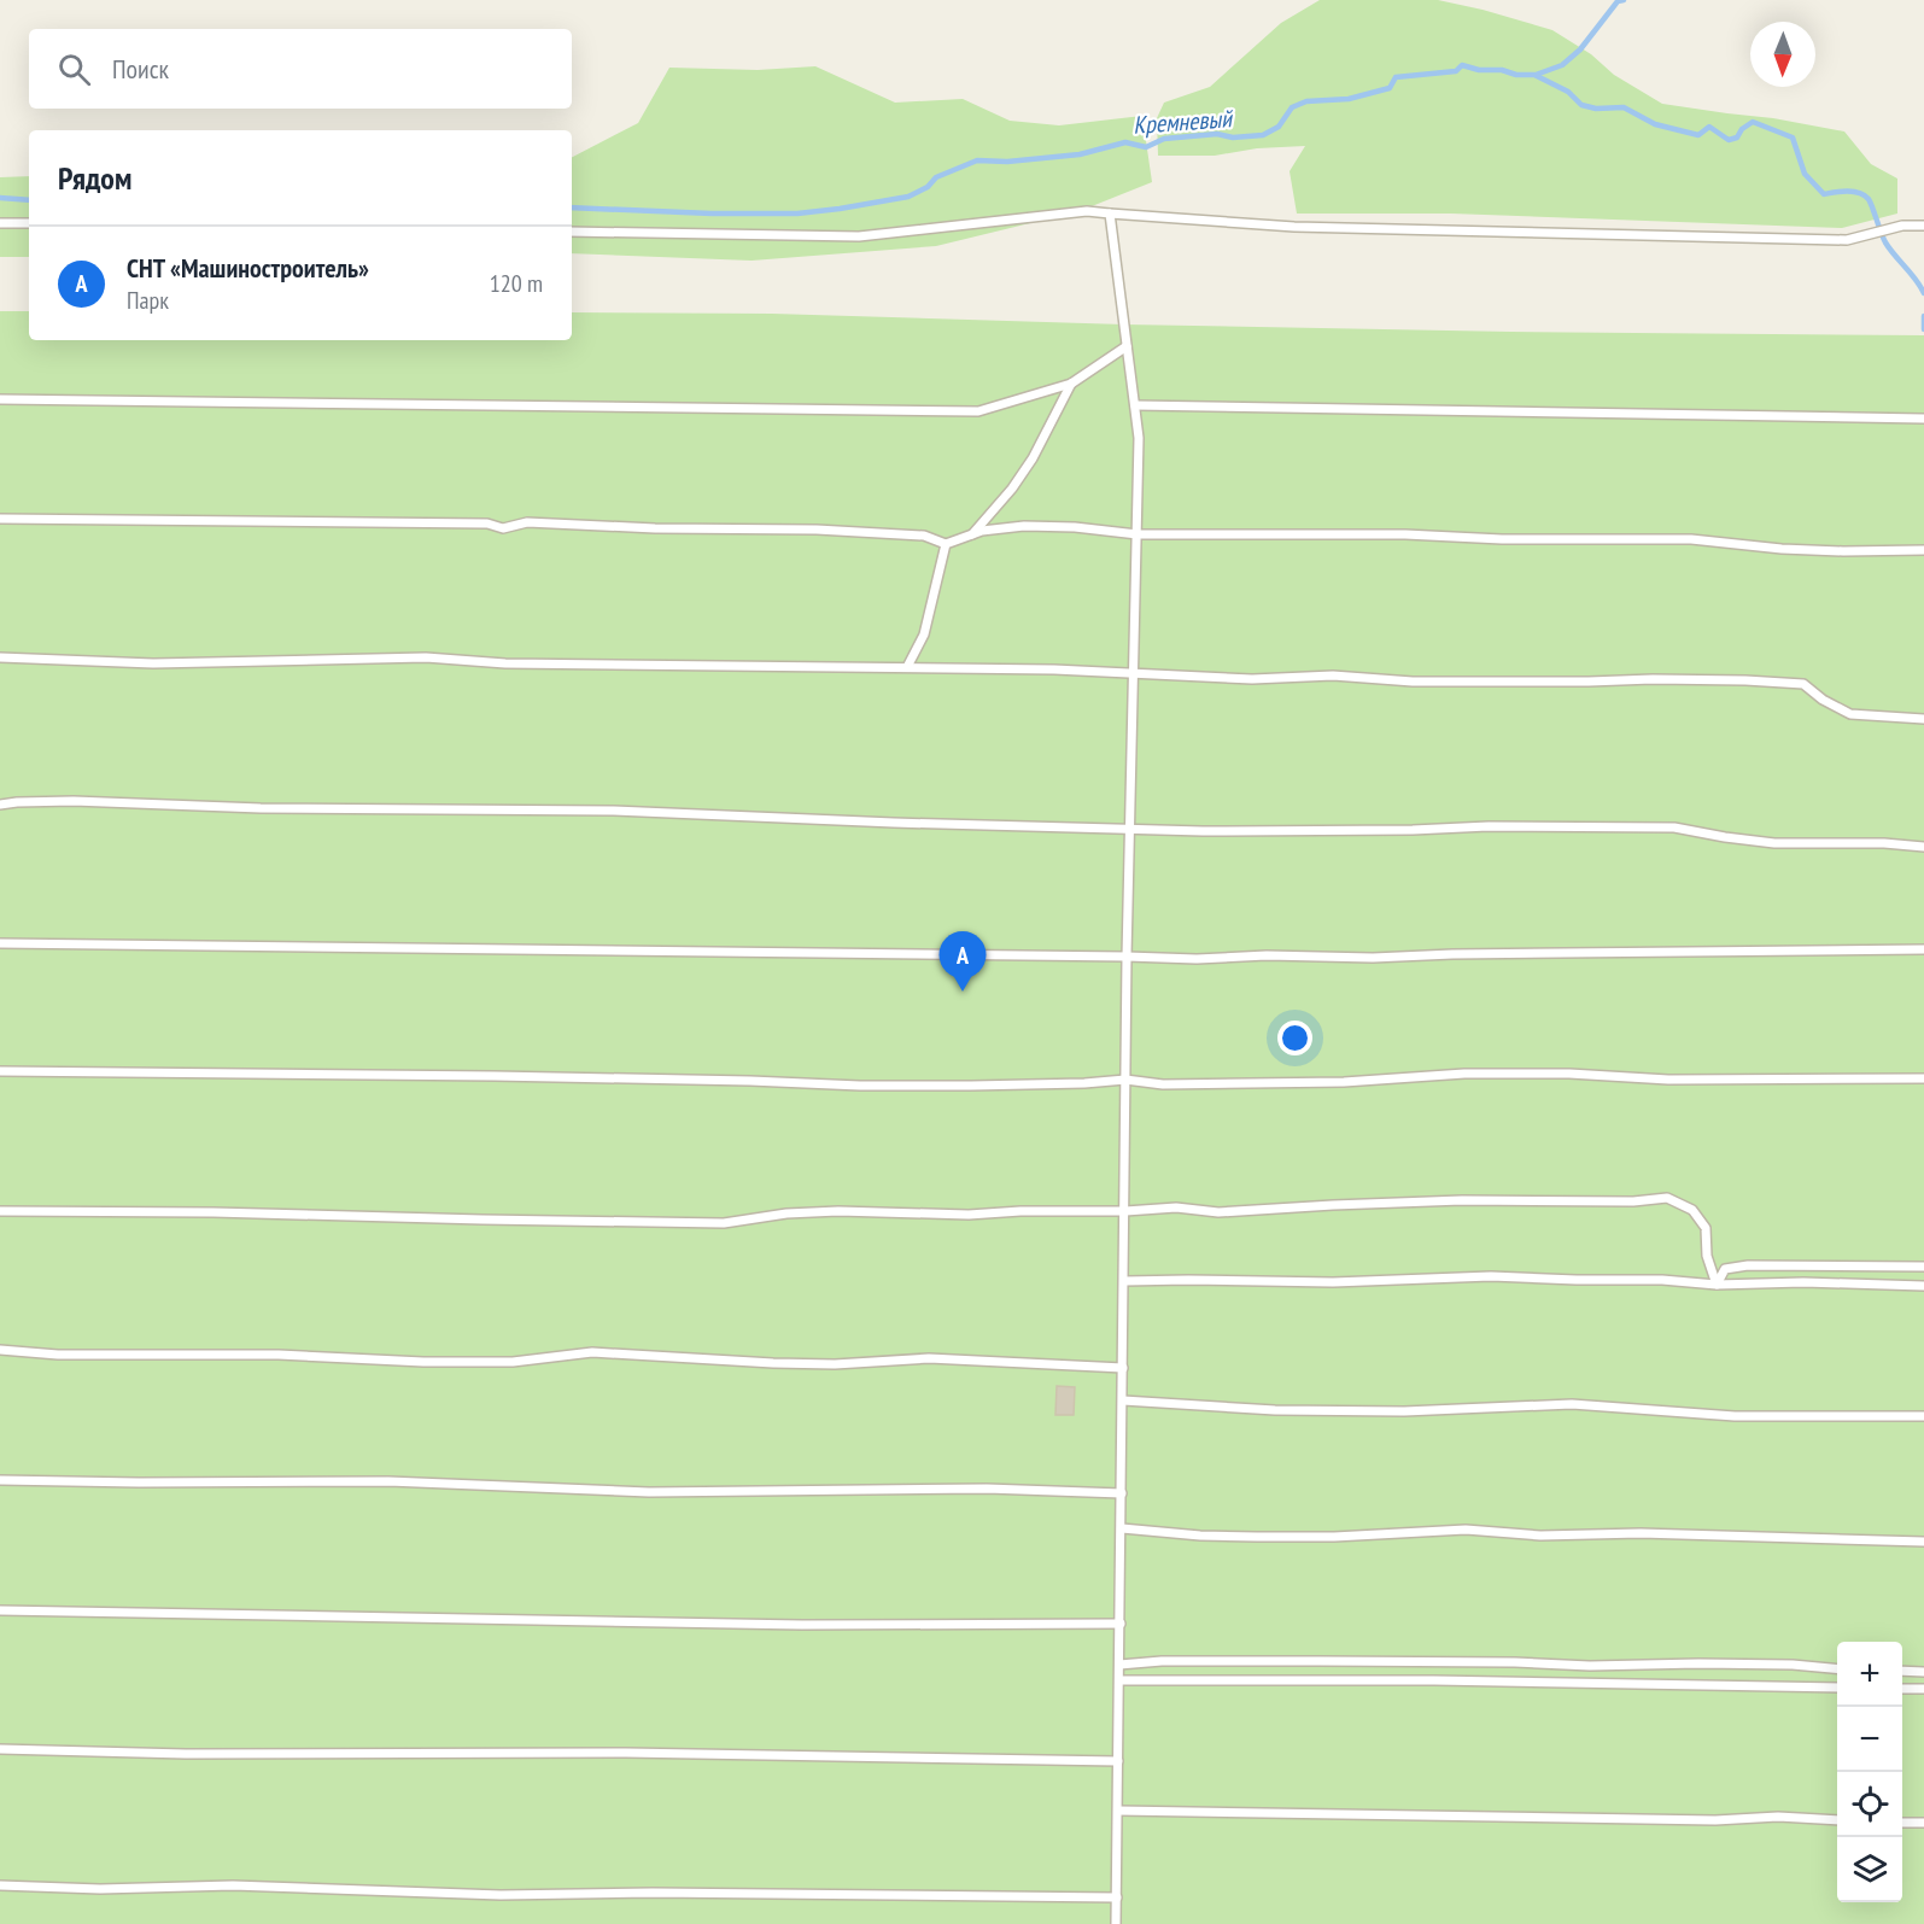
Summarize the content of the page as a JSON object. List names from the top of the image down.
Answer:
{
  "water": ["Кремневый"],
  "north": "bottom",
  "page": {
    "search": "Поиск",
    "heading": "Рядом",
    "list": [
      {
        "mark": "A",
        "name": "СНТ «Машиностроитель»",
        "note": "Парк",
        "value": "120 m"
      }
    ],
    "pins": "A",
    "map_buttons": ["+", "−"]
  }
}
